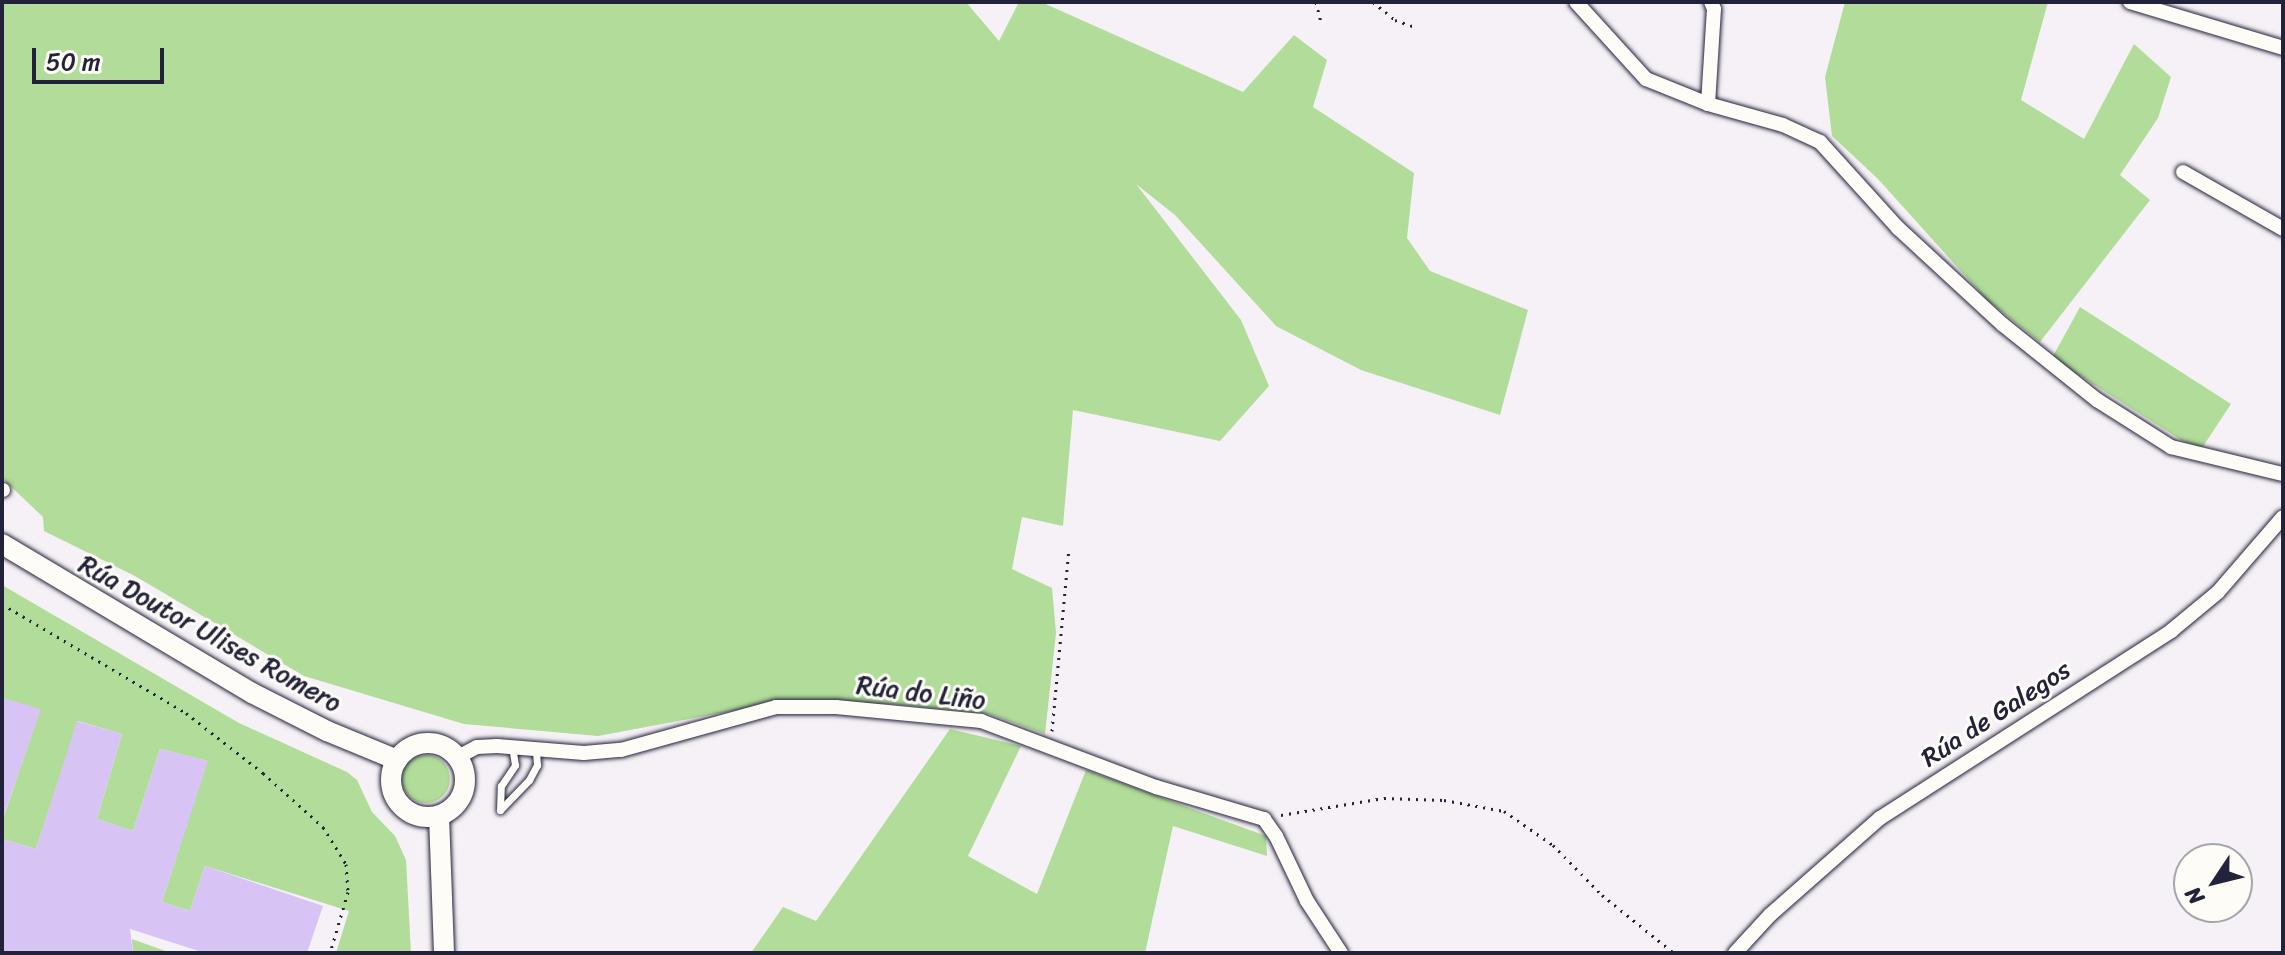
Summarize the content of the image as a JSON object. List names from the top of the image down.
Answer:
{
  "streets": {
    "street": ["Rúa Doutor Ulises Romero", "Rúa do Liño", "Rúa de Galegos"]
  },
  "crossings": [
    ["Rúa Doutor Ulises Romero", "Rúa do Liño"]
  ],
  "scale_bar": "50 m",
  "north": "bottom left"
}
